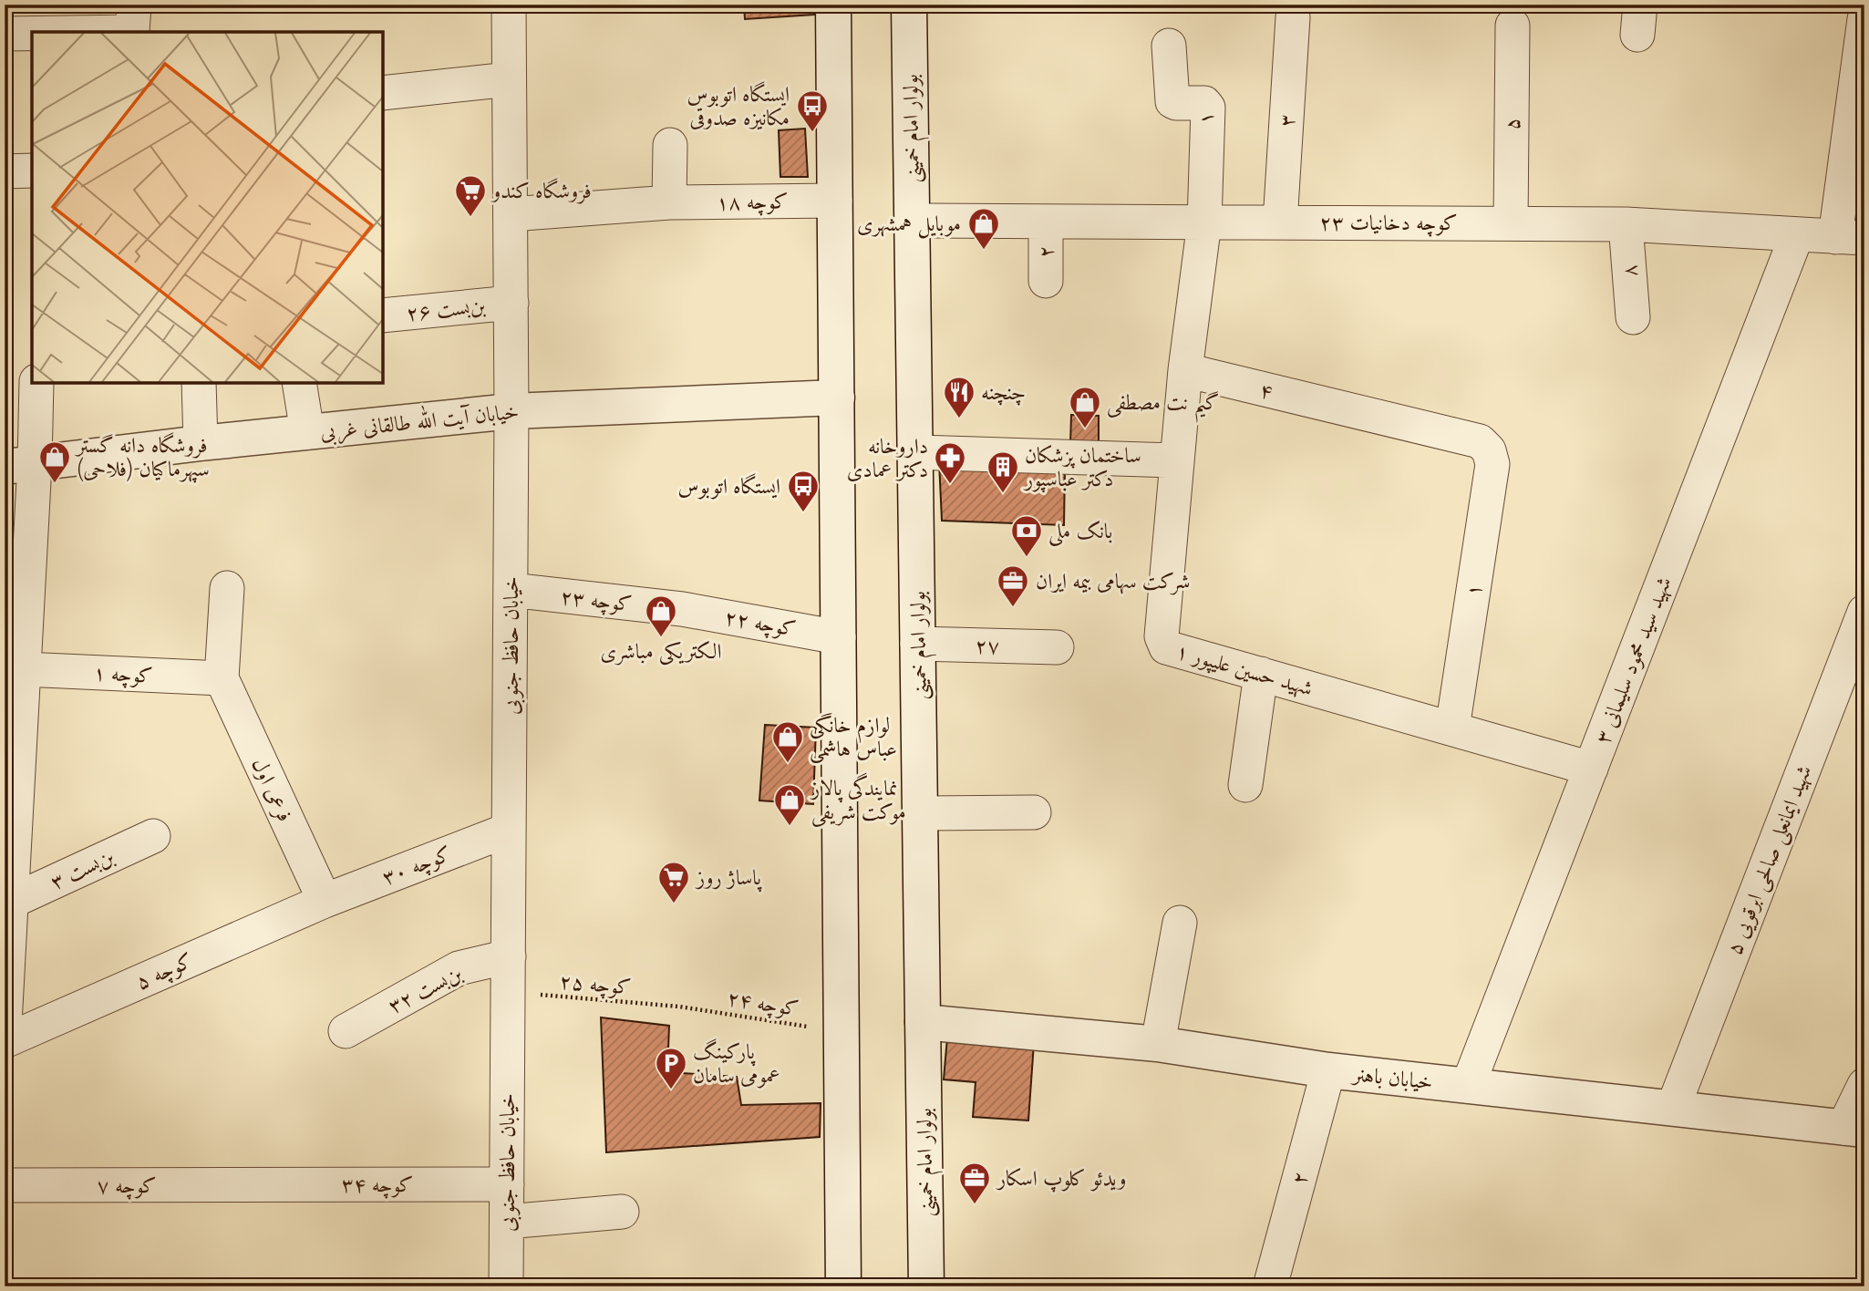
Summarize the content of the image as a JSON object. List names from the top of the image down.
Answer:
{
  "streets": {
    "main road": ["بولوار امام خمینی", "خیابان آیت الله طالقانی غربی", "خیابان باهنر"],
    "street": [
      "۱",
      "۳",
      "۵",
      "کوچه ۱۸",
      "کوچه دخانیات ۲۳",
      "۲",
      "۸",
      "بن‌بست ۲۶",
      "۴",
      "کوچه ۲۳",
      "کوچه ۲۲",
      "خیابان حافظ جنوبی",
      "۲۷",
      "شهید سید محمود سلیمانی ۳",
      "شهید حسین علیپور ۱",
      "کوچه ۱",
      "فرعی اول",
      "شهید ایمانعلی صالحی ابرقویی ۵",
      "کوچه ۳۰",
      "بن‌بست ۳",
      "کوچه ۵",
      "بن‌بست ۳۲",
      "کوچه ۳۴",
      "کوچه ۷"
    ],
    "path": ["کوچه ۲۵", "کوچه ۲۴"]
  },
  "crossings": [
    ["۱", "کوچه دخانیات ۲۳"],
    ["۱", "۴"],
    ["۱", "شهید حسین علیپور ۱"],
    ["۳", "کوچه دخانیات ۲۳"],
    ["۵", "کوچه دخانیات ۲۳"],
    ["بولوار امام خمینی", "کوچه دخانیات ۲۳"],
    ["بولوار امام خمینی", "۲۷"],
    ["بولوار امام خمینی", "خیابان باهنر"],
    ["کوچه ۱۸", "خیابان حافظ جنوبی"],
    ["کوچه دخانیات ۲۳", "۲"],
    ["کوچه دخانیات ۲۳", "۸"],
    ["کوچه دخانیات ۲۳", "شهید سید محمود سلیمانی ۳"],
    ["۲", "خیابان باهنر"],
    ["بن‌بست ۲۶", "خیابان حافظ جنوبی"],
    ["۴", "شهید حسین علیپور ۱"],
    ["خیابان آیت الله طالقانی غربی", "خیابان حافظ جنوبی"],
    ["کوچه ۲۳", "کوچه ۲۲"],
    ["کوچه ۲۳", "خیابان حافظ جنوبی"],
    ["خیابان حافظ جنوبی", "کوچه ۳۰"],
    ["خیابان حافظ جنوبی", "کوچه ۲۵"],
    ["خیابان حافظ جنوبی", "بن‌بست ۳۲"],
    ["خیابان حافظ جنوبی", "کوچه ۳۴"],
    ["شهید سید محمود سلیمانی ۳", "شهید حسین علیپور ۱"],
    ["شهید سید محمود سلیمانی ۳", "خیابان باهنر"],
    ["کوچه ۱", "فرعی اول"],
    ["فرعی اول", "کوچه ۳۰"],
    ["فرعی اول", "کوچه ۵"],
    ["شهید ایمانعلی صالحی ابرقویی ۵", "خیابان باهنر"],
    ["کوچه ۳۰", "کوچه ۵"],
    ["کوچه ۲۵", "کوچه ۲۴"],
    ["کوچه ۳۴", "کوچه ۷"]
  ],
  "places": {
    "bus stop": ["ایستگاه اتوبوس مکانیزه صدوقی", "ایستگاه اتوبوس"],
    "supermarket": ["فروشگاه کندو", "پاساژ روز"],
    "shop": [
      "موبایل همشهری",
      "گیم نت مصطفی",
      "فروشگاه دانه گستر سپهرماکیان (فلاحی)",
      "الکتریکی مباشری",
      "لوازم خانگی عباس هاشمی",
      "نمایندگی پالاز موکت شریفی"
    ],
    "restaurant": ["چنچنه"],
    "pharmacy": ["داروخانه دکتر عمادی"],
    "building": ["ساختمان پزشکان دکتر عباسپور"],
    "bank": ["بانک ملی"],
    "office": ["شرکت سهامی بیمه ایران", "ویدئو کلوپ اسکار"],
    "parking": ["پارکینگ عمومی سامان"]
  }
}
